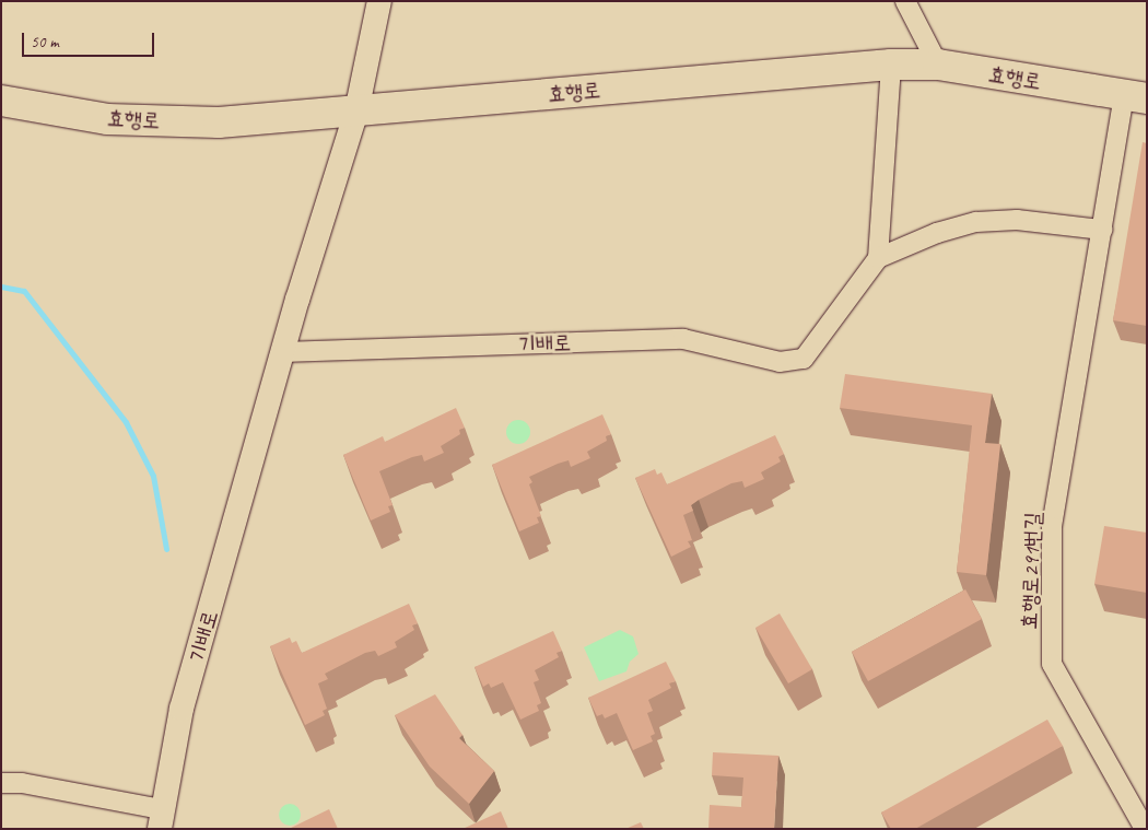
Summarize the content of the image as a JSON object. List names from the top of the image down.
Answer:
{
  "streets": {
    "main road": ["효행로"],
    "street": ["기배로", "효행로291번길"]
  },
  "crossings": [
    ["효행로", "기배로"],
    ["효행로", "효행로291번길"]
  ],
  "scale_bar": "50 m"
}
